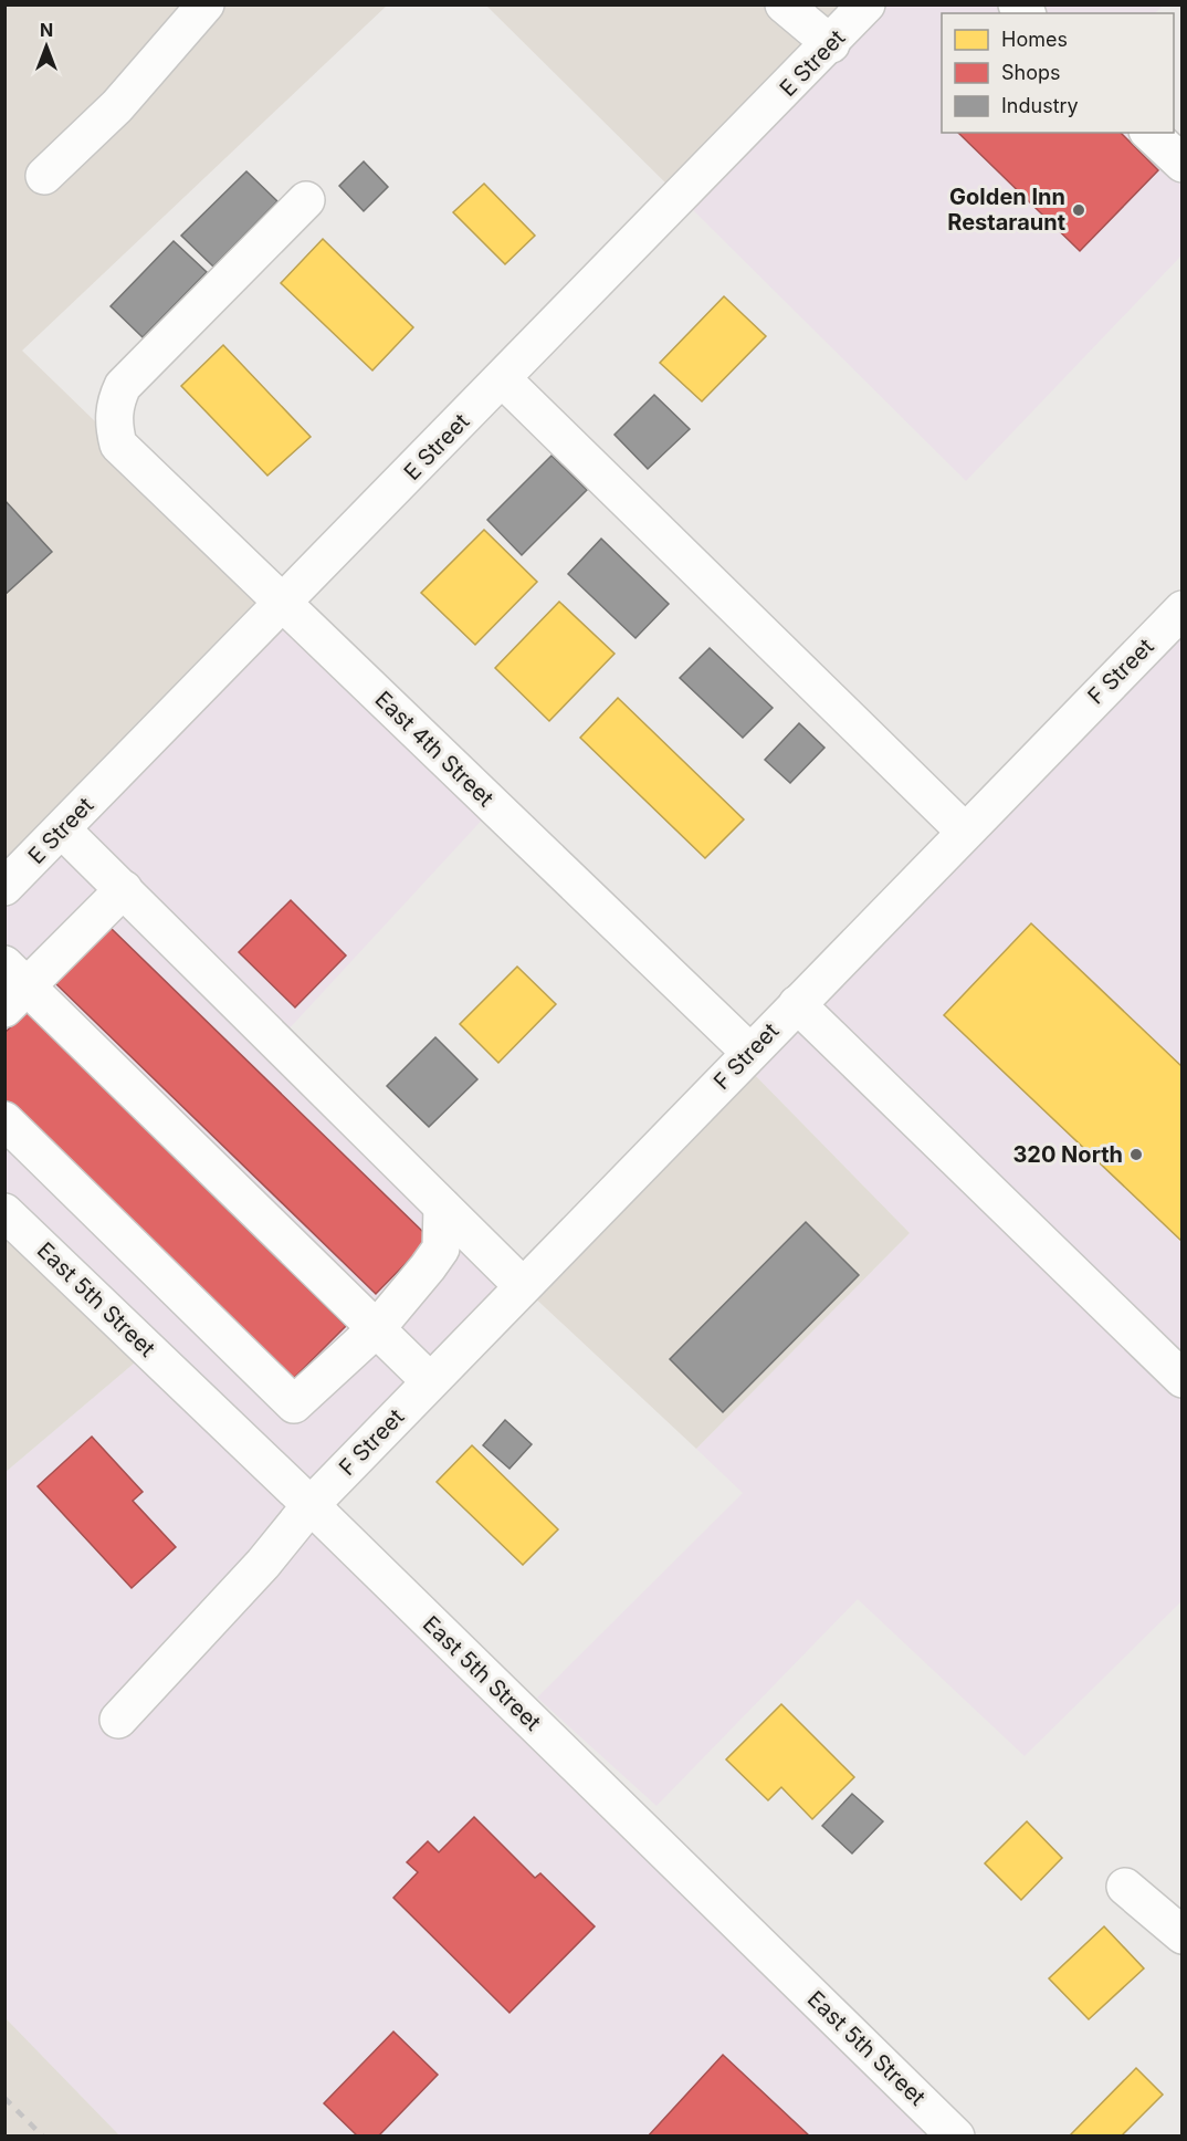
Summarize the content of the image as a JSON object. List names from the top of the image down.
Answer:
{
  "streets": {
    "street": [
      "E Street",
      "F Street",
      "East 4th Street",
      "East 5th Street"
    ]
  },
  "crossings": [
    ["E Street", "East 4th Street"],
    ["F Street", "East 4th Street"],
    ["F Street", "East 5th Street"]
  ],
  "places": ["Golden Inn Restaraunt", "320 North"],
  "legend": ["Homes", "Shops", "Industry"],
  "north": "top"
}
